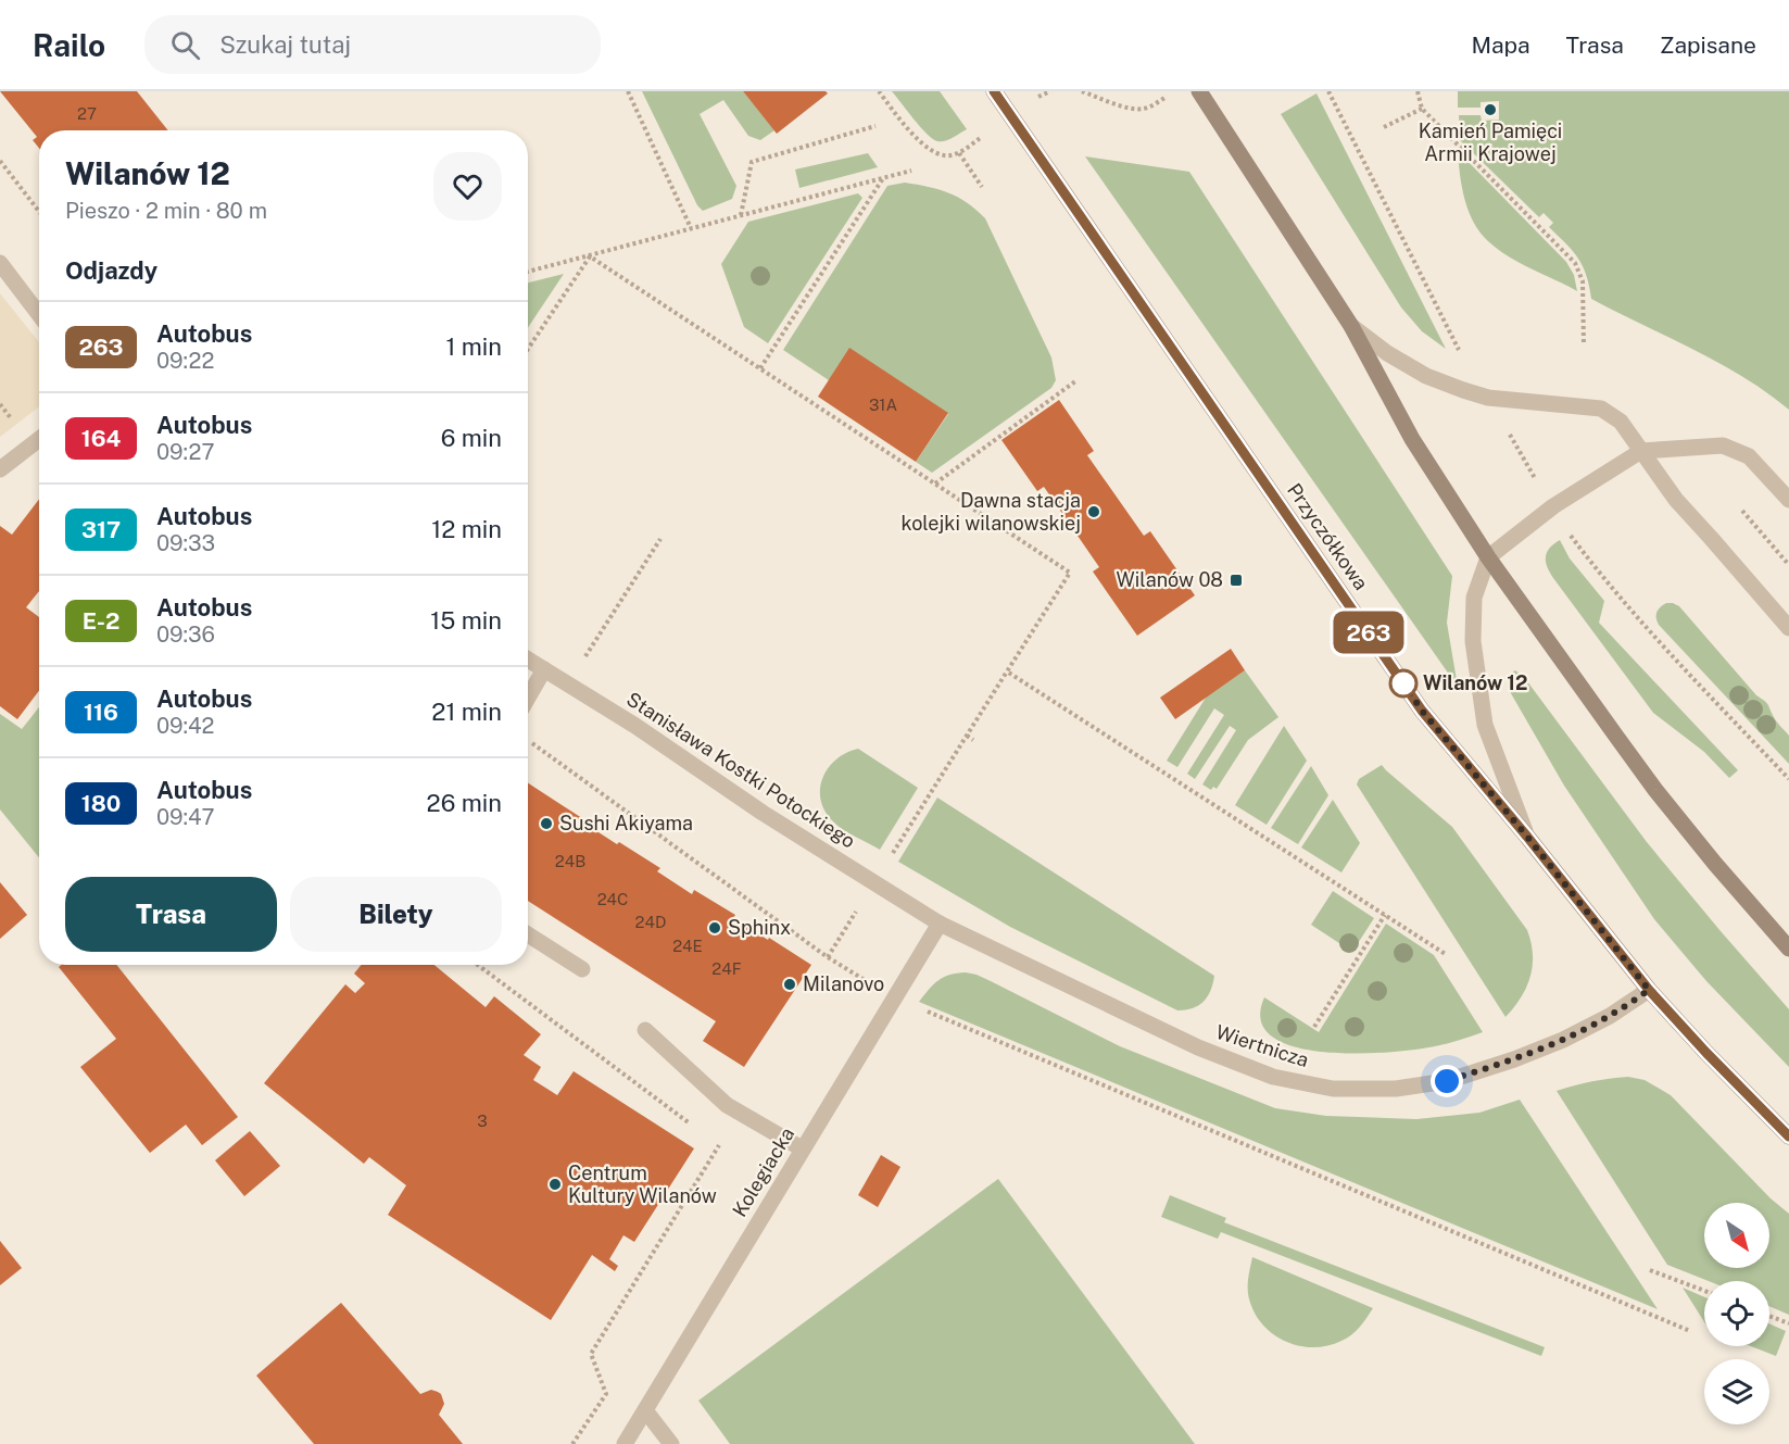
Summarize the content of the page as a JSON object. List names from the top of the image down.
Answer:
{
  "streets": {
    "main road": ["Przyczółkowa"],
    "street": ["Stanisława Kostki Potockiego", "Wiertnicza", "Kolegiacka"]
  },
  "crossings": [
    ["Przyczółkowa", "Wiertnicza"],
    ["Stanisława Kostki Potockiego", "Wiertnicza"],
    ["Stanisława Kostki Potockiego", "Kolegiacka"],
    ["Wiertnicza", "Kolegiacka"]
  ],
  "places": {
    "other": [
      "Kamień Pamięci Armii Krajowej",
      "Dawna stacja kolejki wilanowskiej",
      "Wilanów 12",
      "Sushi Akiyama",
      "Sphinx",
      "Milanovo",
      "Centrum Kultury Wilanów"
    ],
    "transit": ["Wilanów 08"]
  },
  "lines": ["bus line 263"],
  "house_numbers": [
    "27",
    "31A",
    "24B",
    "24C",
    "24D",
    "24E",
    "24F",
    "3"
  ],
  "north": "bottom right",
  "page": {
    "header": "Railo",
    "search": "Szukaj tutaj",
    "nav": ["Mapa", "Trasa", "Zapisane"],
    "on_map": "263",
    "heading": [
      ["Wilanów 12", "Pieszo · 2 min · 80 m"],
      "Odjazdy"
    ],
    "list": [
      {
        "mark": "263",
        "name": "Autobus",
        "note": "09:22",
        "value": "1 min"
      },
      {
        "mark": "164",
        "name": "Autobus",
        "note": "09:27",
        "value": "6 min"
      },
      {
        "mark": "317",
        "name": "Autobus",
        "note": "09:33",
        "value": "12 min"
      },
      {
        "mark": "E-2",
        "name": "Autobus",
        "note": "09:36",
        "value": "15 min"
      },
      {
        "mark": "116",
        "name": "Autobus",
        "note": "09:42",
        "value": "21 min"
      },
      {
        "mark": "180",
        "name": "Autobus",
        "note": "09:47",
        "value": "26 min"
      }
    ],
    "buttons": ["Trasa", "Bilety"]
  }
}
